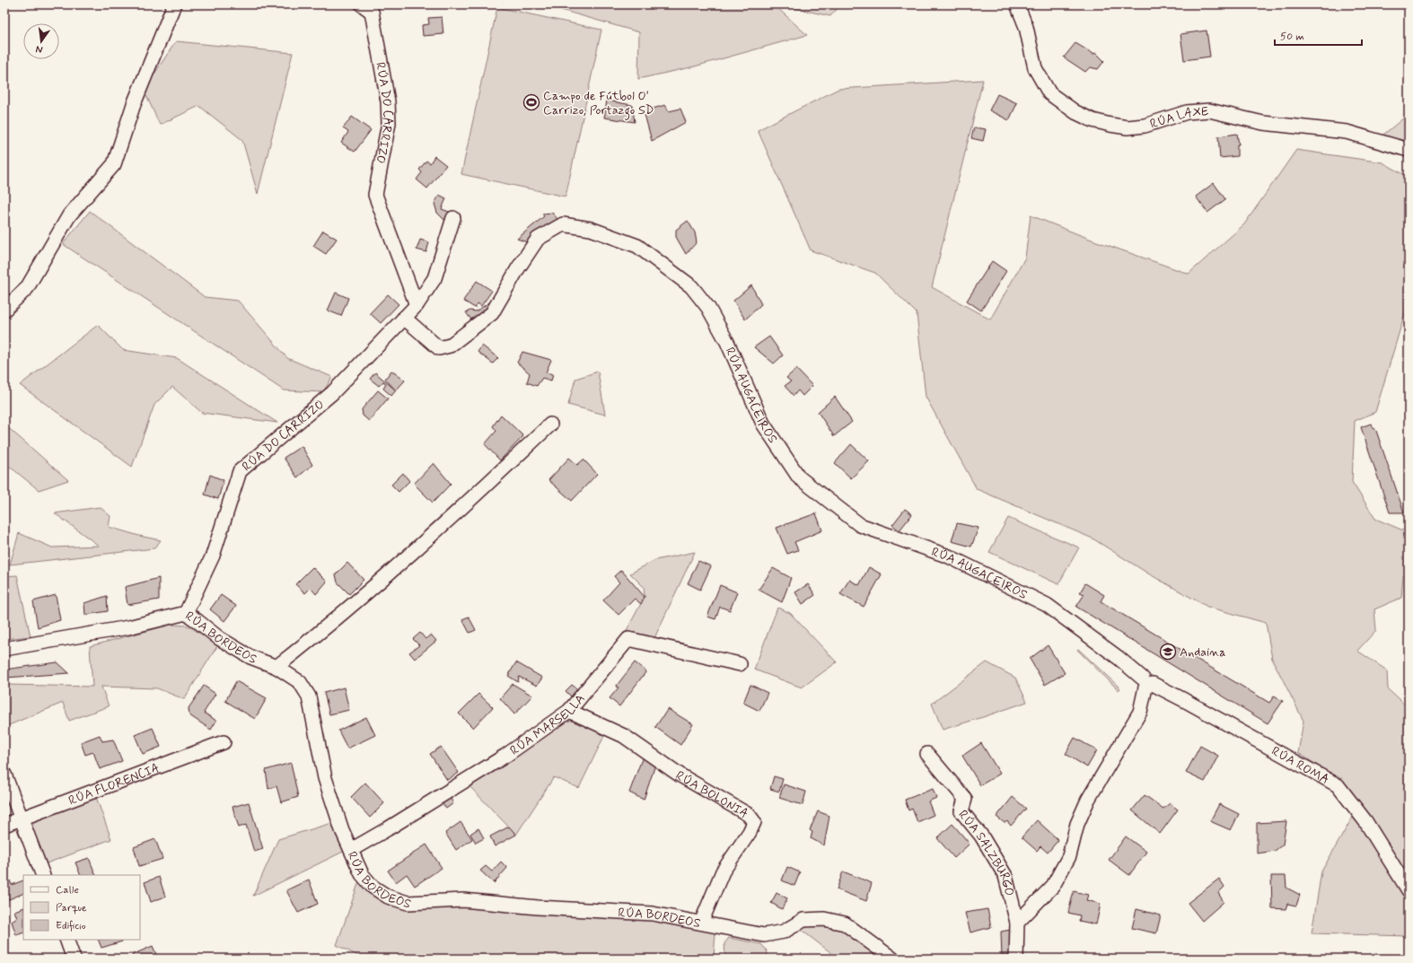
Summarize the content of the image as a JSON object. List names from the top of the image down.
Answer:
{
  "streets": {
    "street": [
      "RÚA DO CARRIZO",
      "RÚA LAXE",
      "RÚA AUGACEIROS",
      "RÚA BORDEOS",
      "RÚA MARSELLA",
      "RÚA ROMA",
      "RÚA FLORENCIA",
      "RÚA BOLONIA",
      "RÚA SALZBURGO"
    ]
  },
  "crossings": [
    ["RÚA DO CARRIZO", "RÚA AUGACEIROS"],
    ["RÚA DO CARRIZO", "RÚA BORDEOS"],
    ["RÚA AUGACEIROS", "RÚA ROMA"],
    ["RÚA BORDEOS", "RÚA MARSELLA"],
    ["RÚA BORDEOS", "RÚA BOLONIA"],
    ["RÚA MARSELLA", "RÚA BOLONIA"]
  ],
  "places": {
    "sports": ["Campo de Fútbol O' Carrizo, Portazgo SD"],
    "school or university": ["Andaina"]
  },
  "legend": ["Calle", "Parque", "Edificio"],
  "scale_bar": "50 m",
  "north": "bottom"
}
